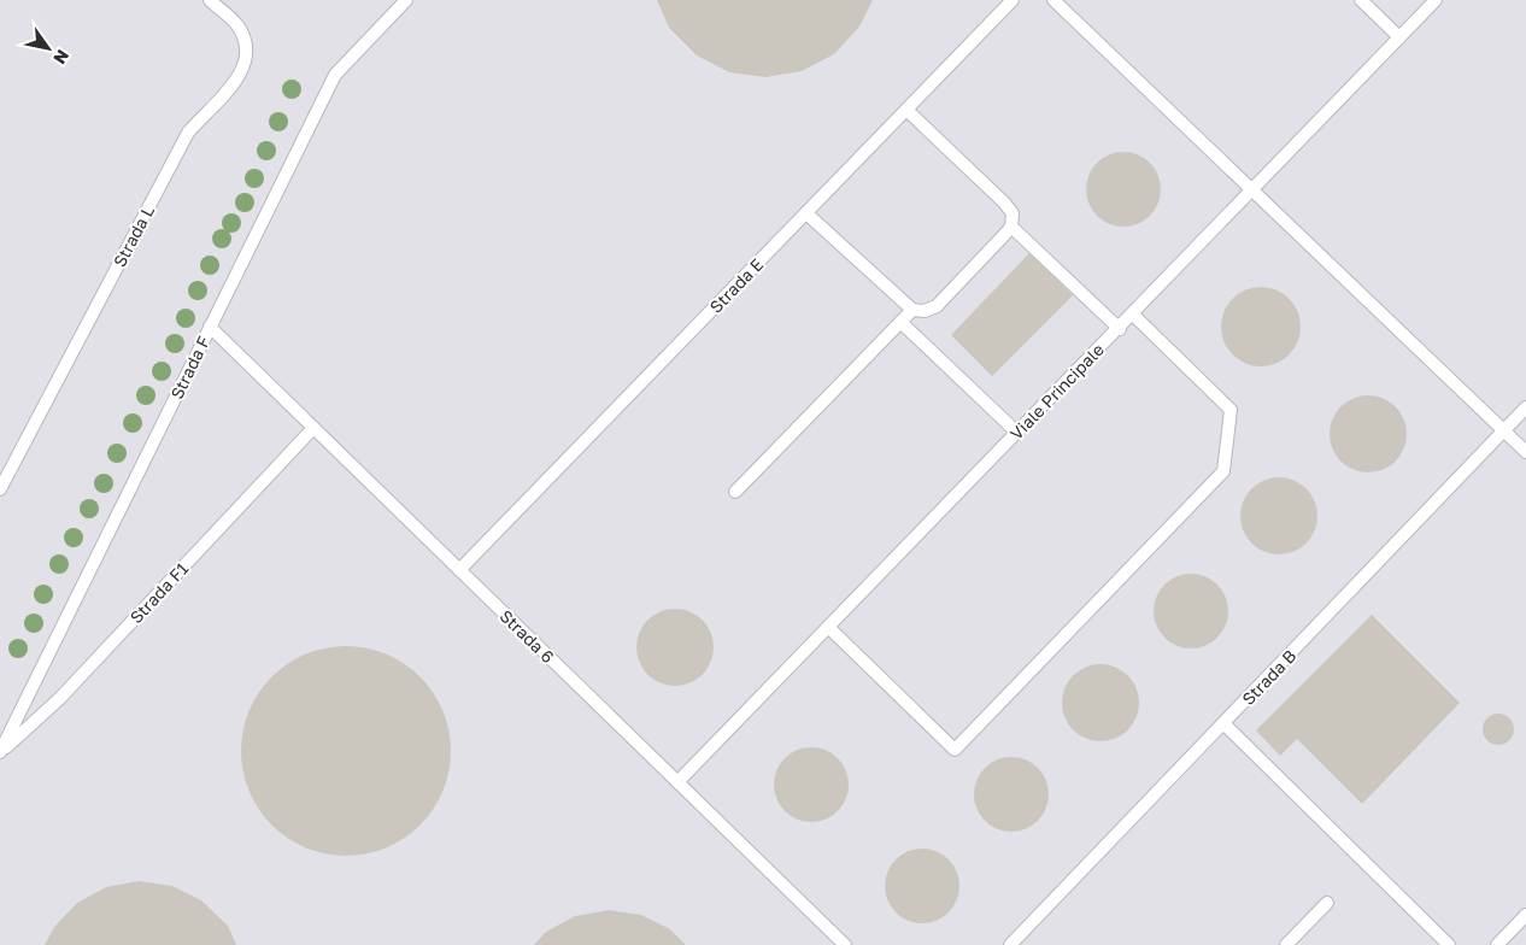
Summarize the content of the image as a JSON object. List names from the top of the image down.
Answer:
{
  "streets": {
    "lane": [
      "Strada L",
      "Strada E",
      "Strada F",
      "Viale Principale",
      "Strada F1",
      "Strada 6",
      "Strada B"
    ]
  },
  "crossings": [
    ["Strada E", "Strada 6"],
    ["Strada F", "Strada F1"],
    ["Strada F", "Strada 6"],
    ["Viale Principale", "Strada 6"],
    ["Strada F1", "Strada 6"]
  ],
  "north": "bottom right"
}
